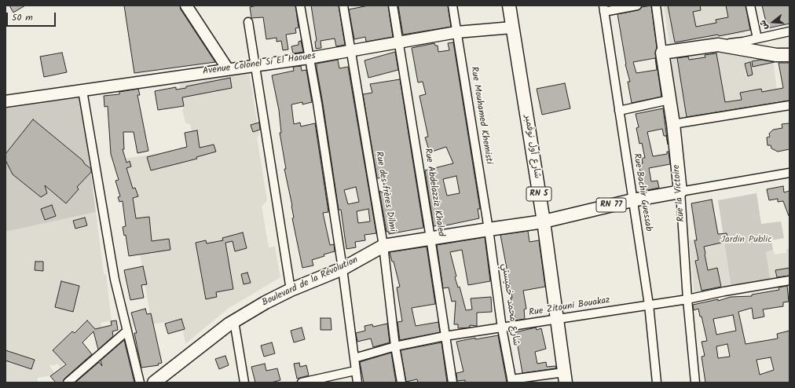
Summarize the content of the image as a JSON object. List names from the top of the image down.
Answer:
{
  "streets": {
    "main road": [
      "Avenue Colonel Si El Haoues",
      "شارع أول نوفمبر",
      "Rue la Victoire",
      "RN 5",
      "RN 77",
      "Boulevard de la Révolution"
    ],
    "street": [
      "Rue Mouhamed Khemisti",
      "Rue des frères Dilmi",
      "Rue Abdelazziz Khaled",
      "Rue Bachir Guessab",
      "شارع محمد خميستي",
      "Rue Zitouni Bouakaz"
    ]
  },
  "crossings": [
    ["Avenue Colonel Si El Haoues", "Rue Mouhamed Khemisti"],
    ["Avenue Colonel Si El Haoues", "شارع أول نوفمبر"],
    ["Avenue Colonel Si El Haoues", "Rue des frères Dilmi"],
    ["Avenue Colonel Si El Haoues", "Rue Abdelazziz Khaled"],
    ["Rue Mouhamed Khemisti", "Boulevard de la Révolution"],
    ["Rue Mouhamed Khemisti", "شارع محمد خميستي"],
    ["شارع أول نوفمبر", "RN 77"],
    ["شارع أول نوفمبر", "Boulevard de la Révolution"],
    ["شارع أول نوفمبر", "Rue Zitouni Bouakaz"],
    ["Rue des frères Dilmi", "Boulevard de la Révolution"],
    ["Rue des frères Dilmi", "Rue Zitouni Bouakaz"],
    ["Rue Abdelazziz Khaled", "Boulevard de la Révolution"],
    ["Rue Abdelazziz Khaled", "Rue Zitouni Bouakaz"],
    ["Rue Bachir Guessab", "RN 77"],
    ["Rue Bachir Guessab", "Rue Zitouni Bouakaz"],
    ["Rue la Victoire", "RN 77"],
    ["Rue la Victoire", "Rue Zitouni Bouakaz"],
    ["RN 77", "Boulevard de la Révolution"],
    ["Boulevard de la Révolution", "شارع محمد خميستي"],
    ["شارع محمد خميستي", "Rue Zitouni Bouakaz"]
  ],
  "parks": ["Jardin Public"],
  "scale_bar": "50 m",
  "north": "left"
}
